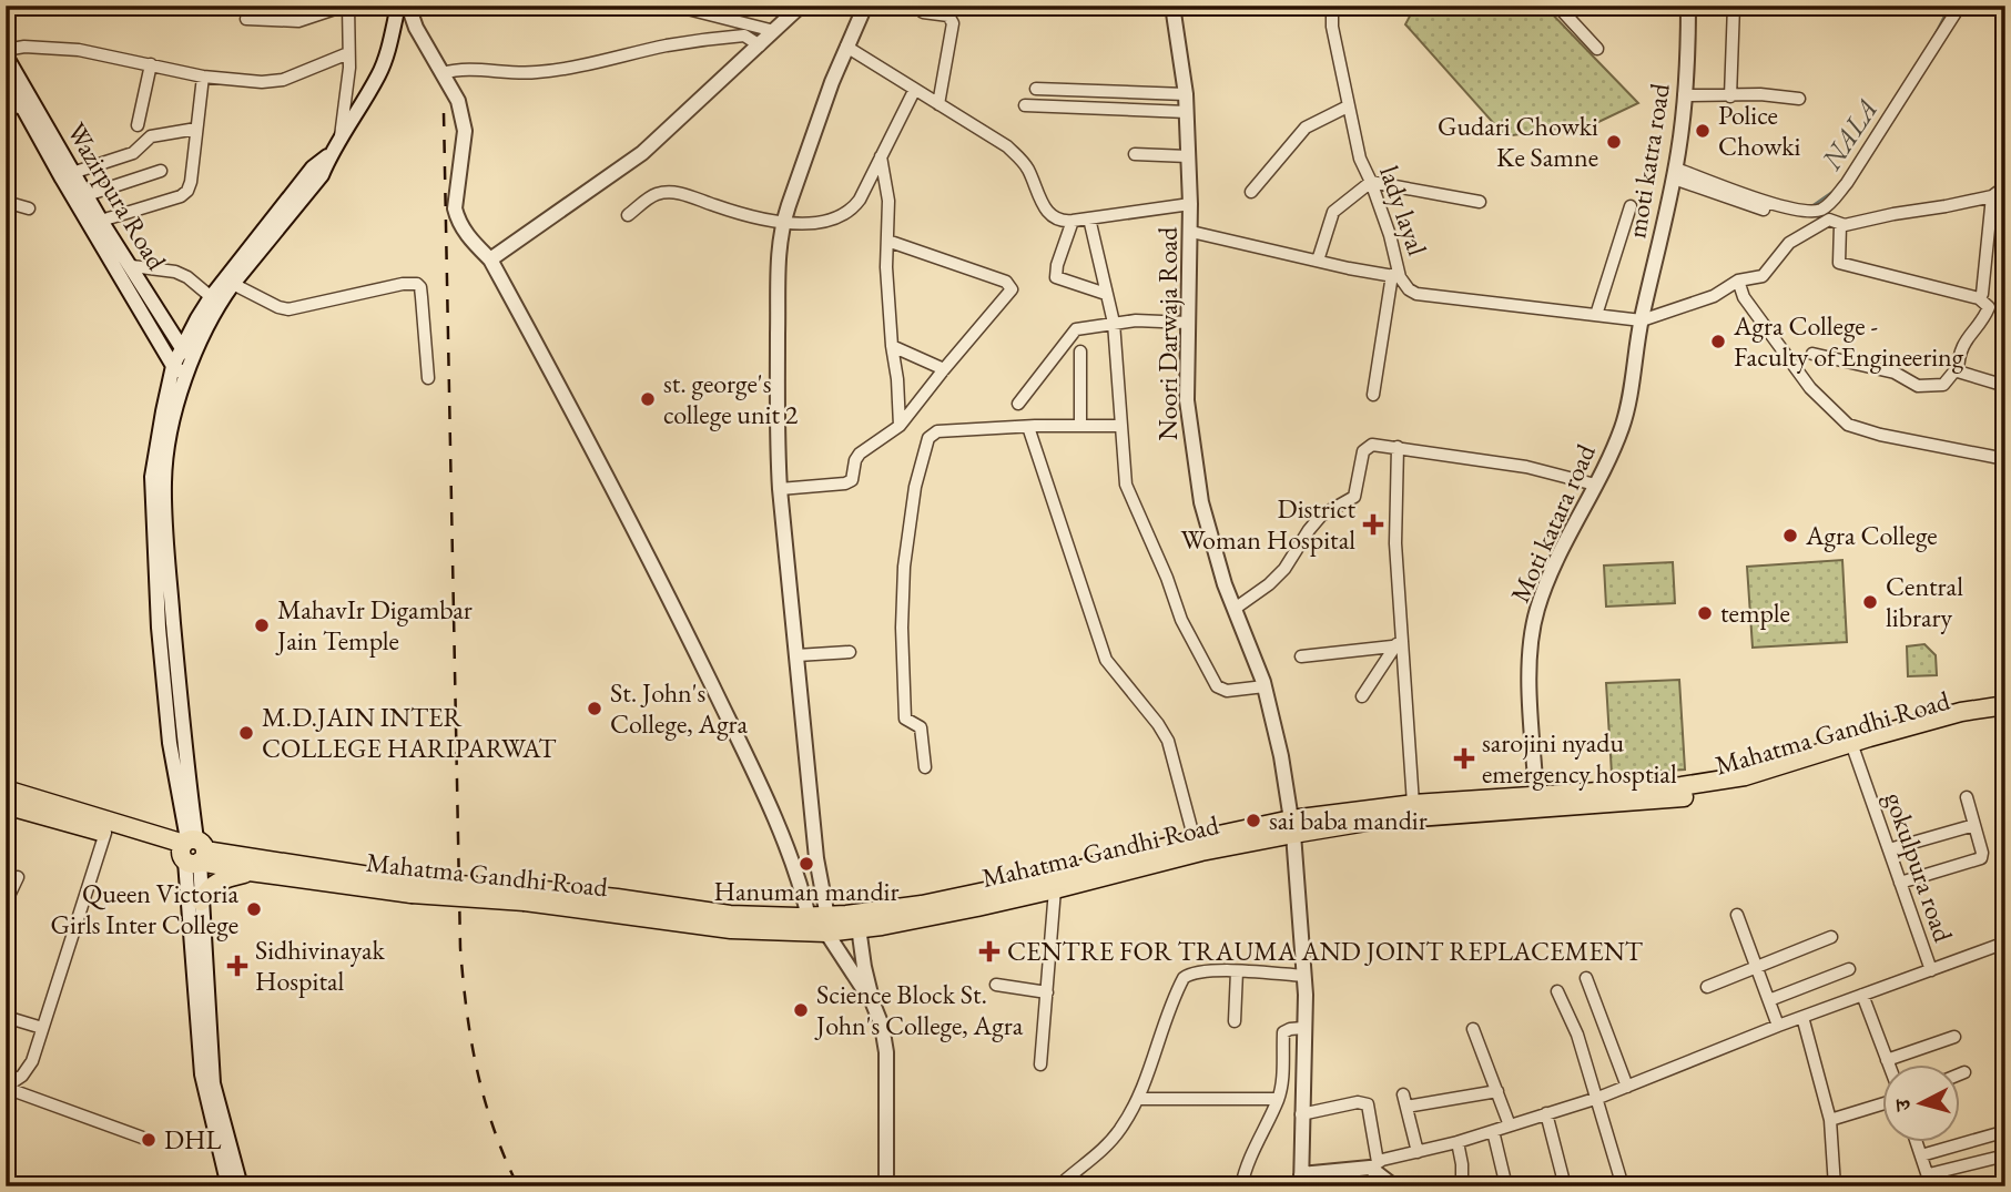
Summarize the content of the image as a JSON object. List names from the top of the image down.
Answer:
{
  "streets": {
    "highway": ["Mahatma Gandhi Road"],
    "street": [
      "moti katra road",
      "Wazirpura Road",
      "lady layal",
      "Noori Darwaja Road",
      "Moti katara road",
      "gokulpura road"
    ]
  },
  "crossings": [
    ["moti katra road", "lady layal"],
    ["moti katra road", "Moti katara road"],
    ["lady layal", "Moti katara road"],
    ["Noori Darwaja Road", "Mahatma Gandhi Road"],
    ["Moti katara road", "Mahatma Gandhi Road"],
    ["Mahatma Gandhi Road", "gokulpura road"]
  ],
  "water": ["NALA"],
  "places": {
    "other": [
      "Police Chowki",
      "Gudari Chowki Ke Samne",
      "Agra College - Faculty of Engineering",
      "st. george's college unit 2",
      "Agra College",
      "Central library",
      "temple",
      "MahavIr Digambar Jain Temple",
      "St. John's College, Agra",
      "M.D.JAIN INTER COLLEGE HARIPARWAT",
      "sai baba mandir",
      "Hanuman mandir",
      "Queen Victoria Girls Inter College",
      "Science Block St. John's College, Agra",
      "DHL"
    ],
    "health": [
      "District Woman Hospital",
      "sarojini nyadu emergency hosptial",
      "CENTRE FOR TRAUMA AND JOINT REPLACEMENT",
      "Sidhivinayak Hospital"
    ]
  },
  "north": "left"
}
